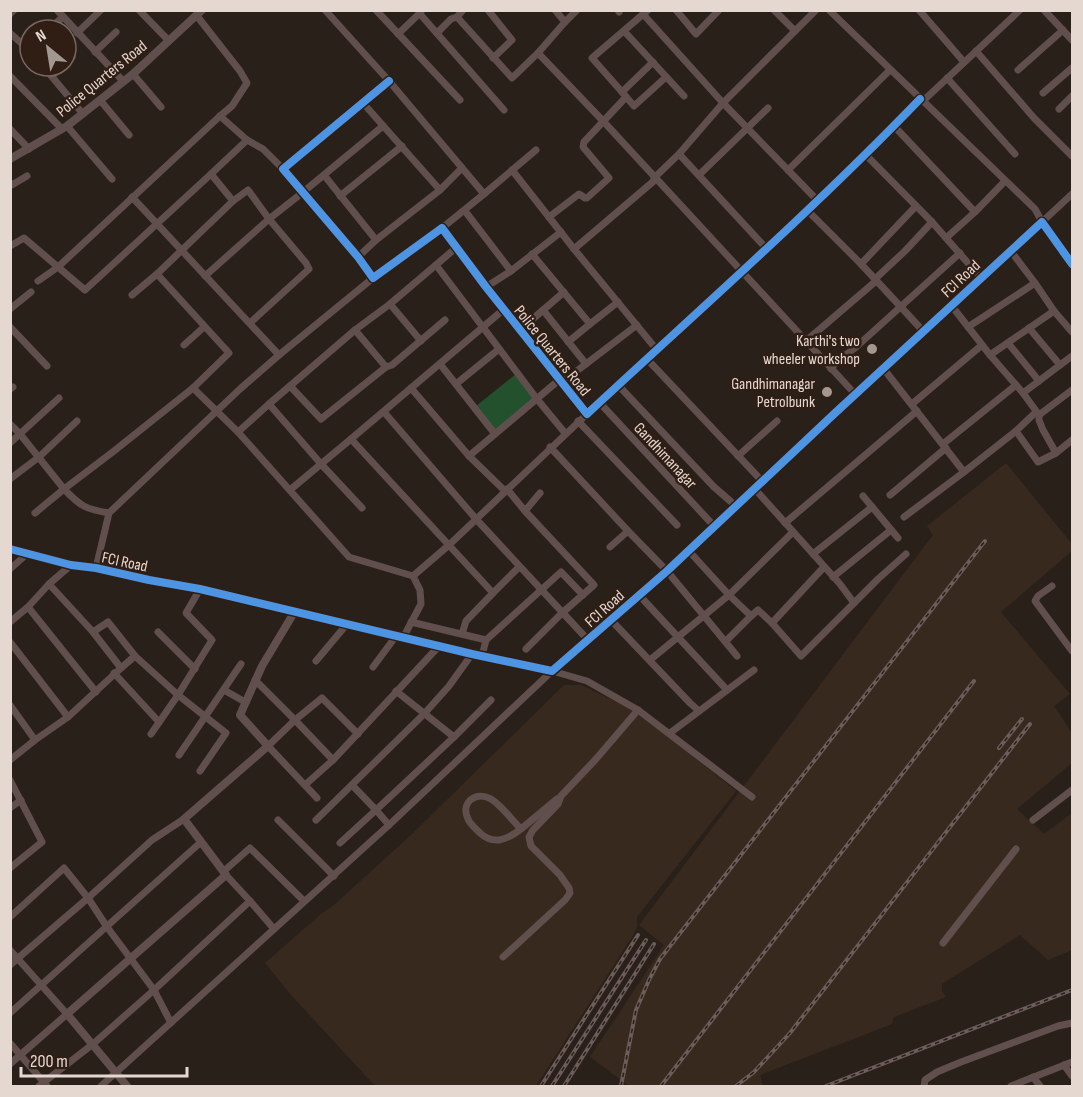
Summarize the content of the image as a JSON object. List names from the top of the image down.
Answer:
{
  "streets": {
    "street": ["Police Quarters Road", "FCI Road", "Gandhimanagar"]
  },
  "crossings": [
    ["Police Quarters Road", "Gandhimanagar"],
    ["FCI Road", "Gandhimanagar"]
  ],
  "places": ["Karthi's two wheeler workshop", "Gandhimanagar Petrolbunk"],
  "scale_bar": "200 m",
  "north": "top left"
}
